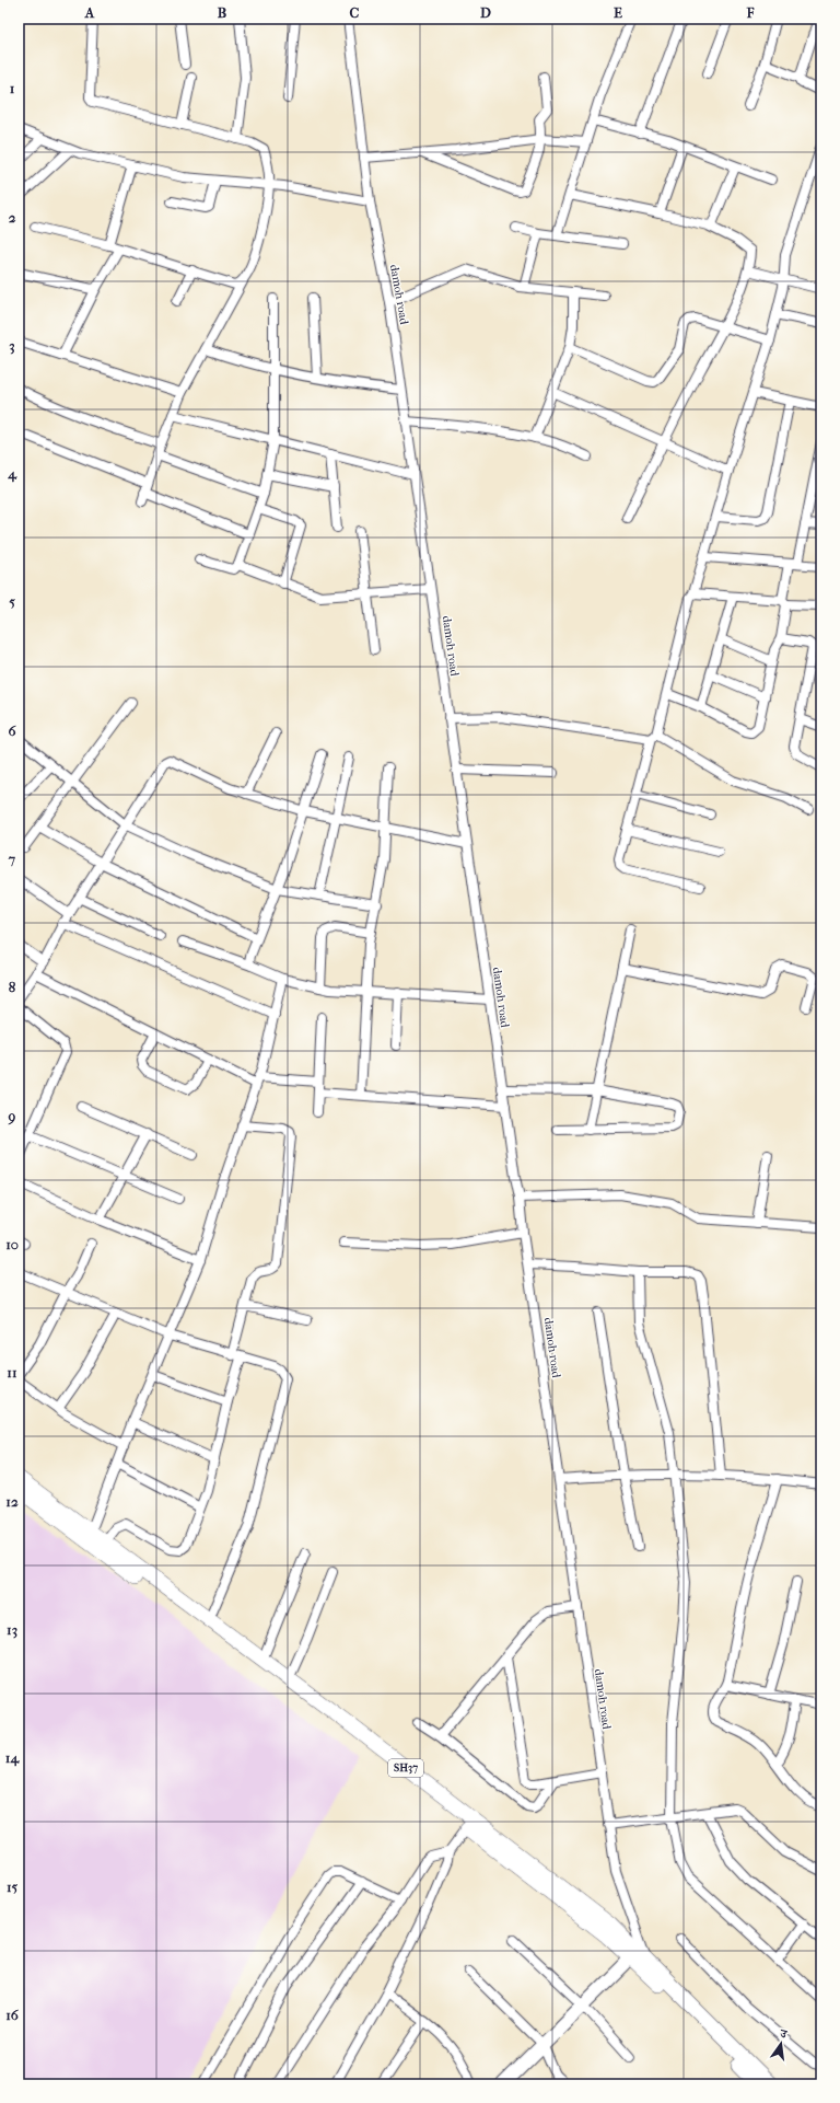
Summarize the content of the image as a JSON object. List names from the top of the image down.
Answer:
{
  "streets": {
    "main road": ["SH37"],
    "street": ["damoh road"]
  },
  "crossings": [
    ["damoh road", "SH37"]
  ],
  "north": "top",
  "grid": {
    "columns": [
      "A",
      "B",
      "C",
      "D",
      "E",
      "F"
    ],
    "rows": [
      "1",
      "2",
      "3",
      "4",
      "5",
      "6",
      "7",
      "8",
      "9",
      "10",
      "11",
      "12",
      "13",
      "14",
      "15",
      "16"
    ]
  }
}
